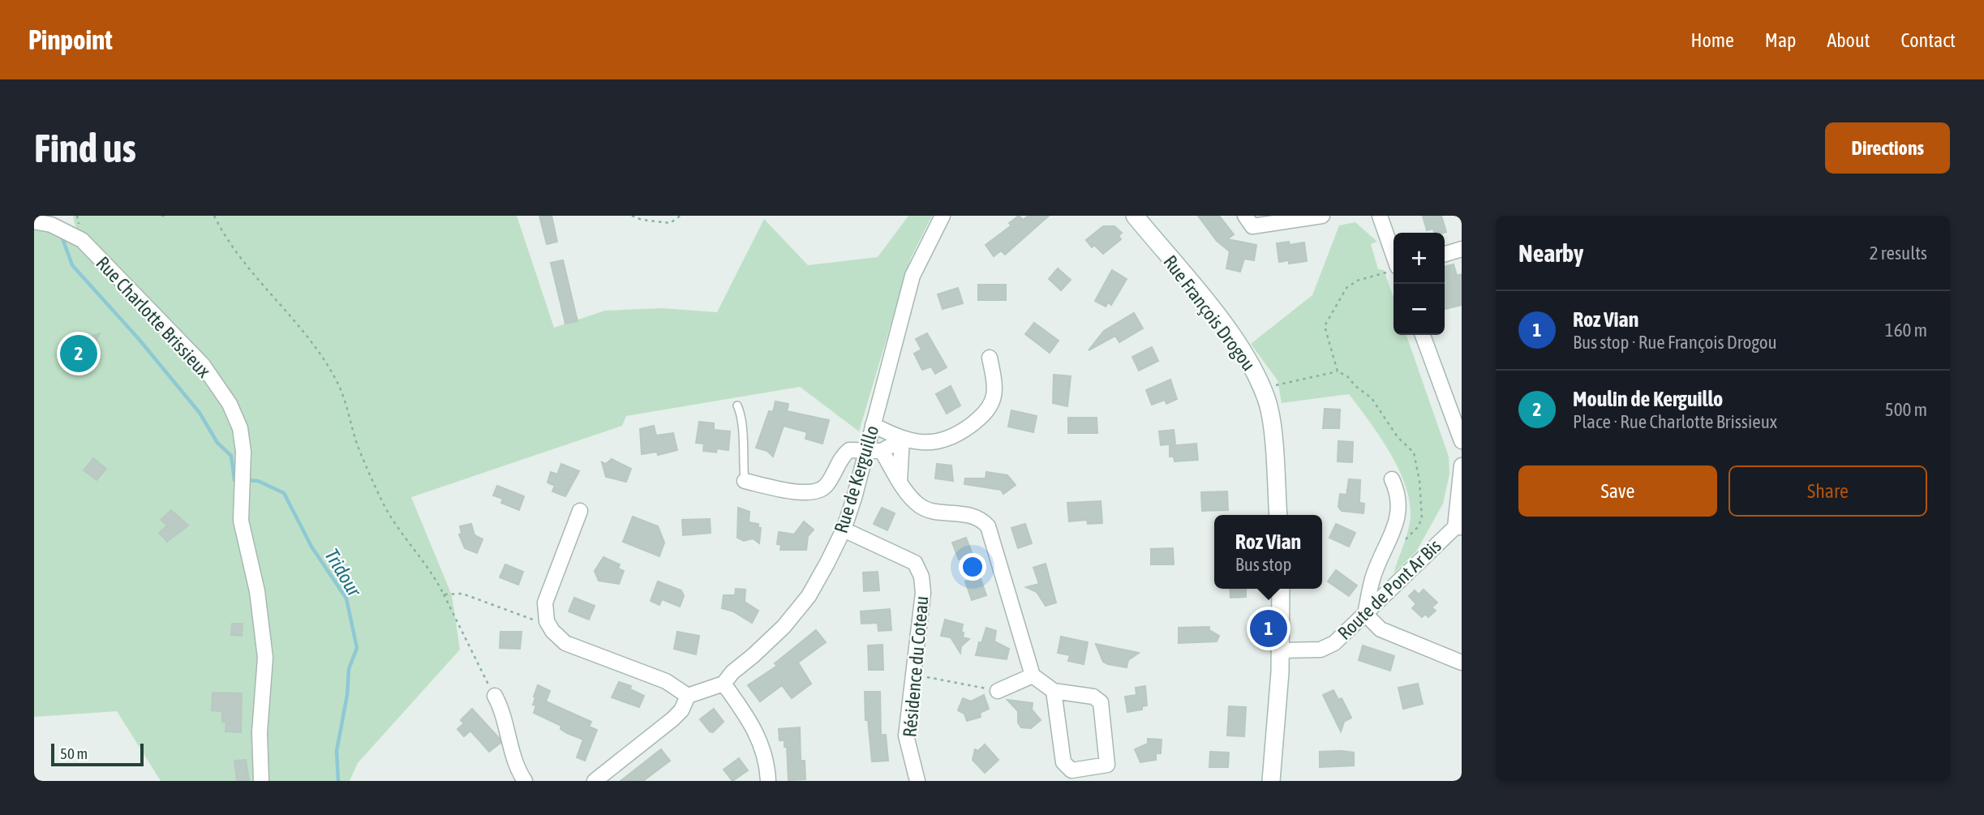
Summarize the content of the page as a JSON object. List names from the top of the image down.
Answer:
{
  "streets": {
    "street": [
      "Rue François Drogou",
      "Rue Charlotte Brissieux",
      "Rue de Kerguillo",
      "Route de Pont Ar Bis",
      "Résidence du Coteau"
    ]
  },
  "crossings": [
    ["Rue de Kerguillo", "Résidence du Coteau"]
  ],
  "water": ["Tridour"],
  "scale_bar": "50 m",
  "page": {
    "header": "Pinpoint",
    "nav": [
      "Home",
      "Map",
      "About",
      "Contact"
    ],
    "buttons": [
      "Directions",
      ["Save", "Share"]
    ],
    "title": "Find us",
    "heading": ["Nearby", "2 results"],
    "map_buttons": ["+", "−"],
    "list": [
      {
        "mark": "1",
        "name": "Roz Vian",
        "note": "Bus stop · Rue François Drogou",
        "value": "160 m"
      },
      {
        "mark": "2",
        "name": "Moulin de Kerguillo",
        "note": "Place · Rue Charlotte Brissieux",
        "value": "500 m"
      }
    ],
    "pins": ["2", "1"],
    "popup": ["Roz Vian", "Bus stop"],
    "scale": "50 m"
  }
}
